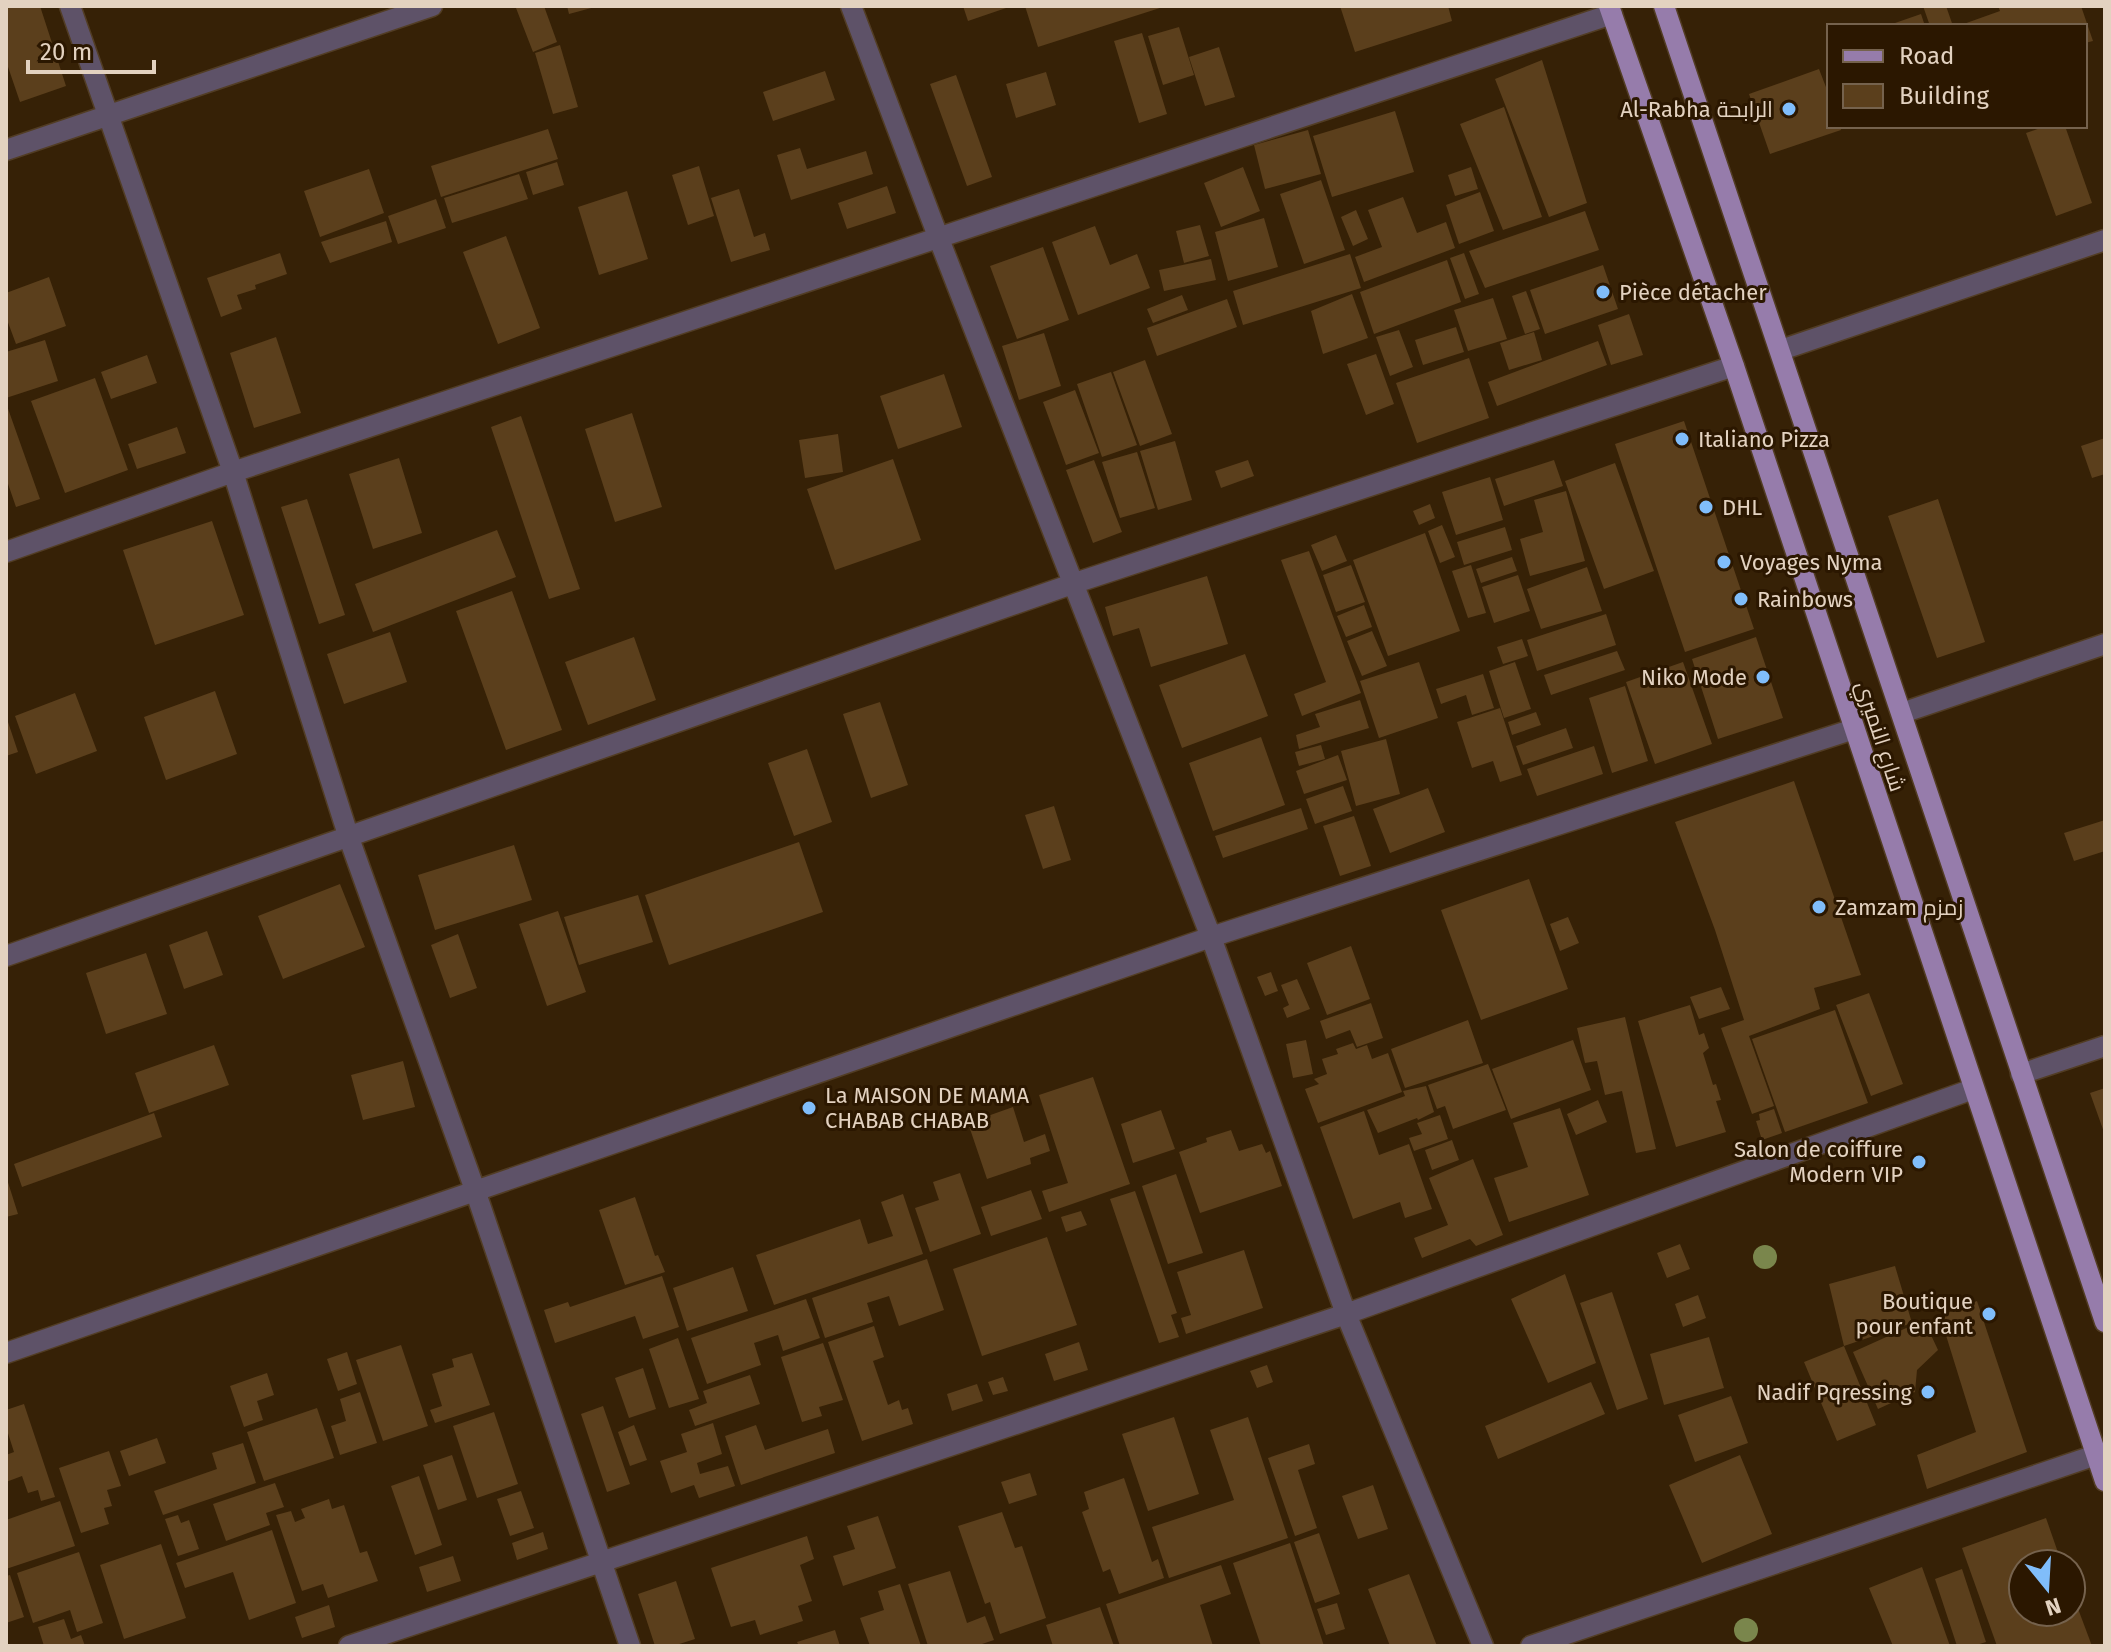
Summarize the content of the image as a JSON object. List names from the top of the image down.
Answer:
{
  "streets": {
    "main road": ["شارع النميري"]
  },
  "places": [
    "Al-Rabha الرابحة",
    "Pièce détacher",
    "Italiano Pizza",
    "DHL",
    "Voyages Nyma",
    "Rainbows",
    "Niko Mode",
    "Zamzam زمزم",
    "La MAISON DE MAMA CHABAB CHABAB",
    "Salon de coiffure Modern VIP",
    "Boutique pour enfant",
    "Nadif Pqressing"
  ],
  "legend": ["Road", "Building"],
  "scale_bar": "20 m",
  "north": "bottom"
}
